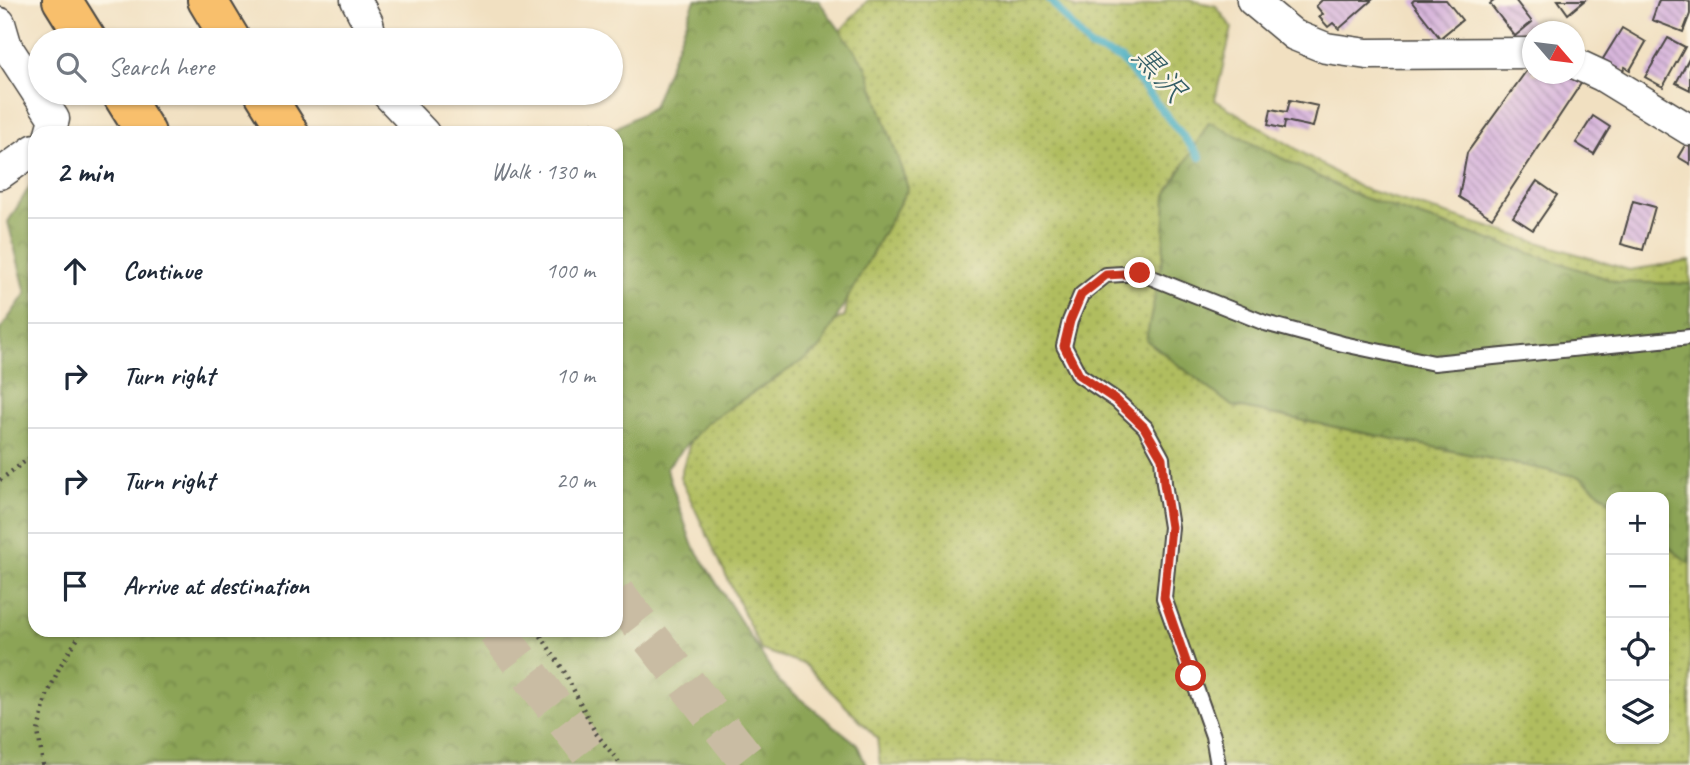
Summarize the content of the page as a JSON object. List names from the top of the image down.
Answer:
{
  "water": ["黒沢"],
  "north": "bottom right",
  "page": {
    "search": "Search here",
    "heading": ["2 min", "Walk · 130 m"],
    "list": [
      ["Continue", "100 m"],
      ["Turn right", "10 m"],
      ["Turn right", "20 m"],
      "Arrive at destination"
    ],
    "map_buttons": ["+", "−"]
  }
}
